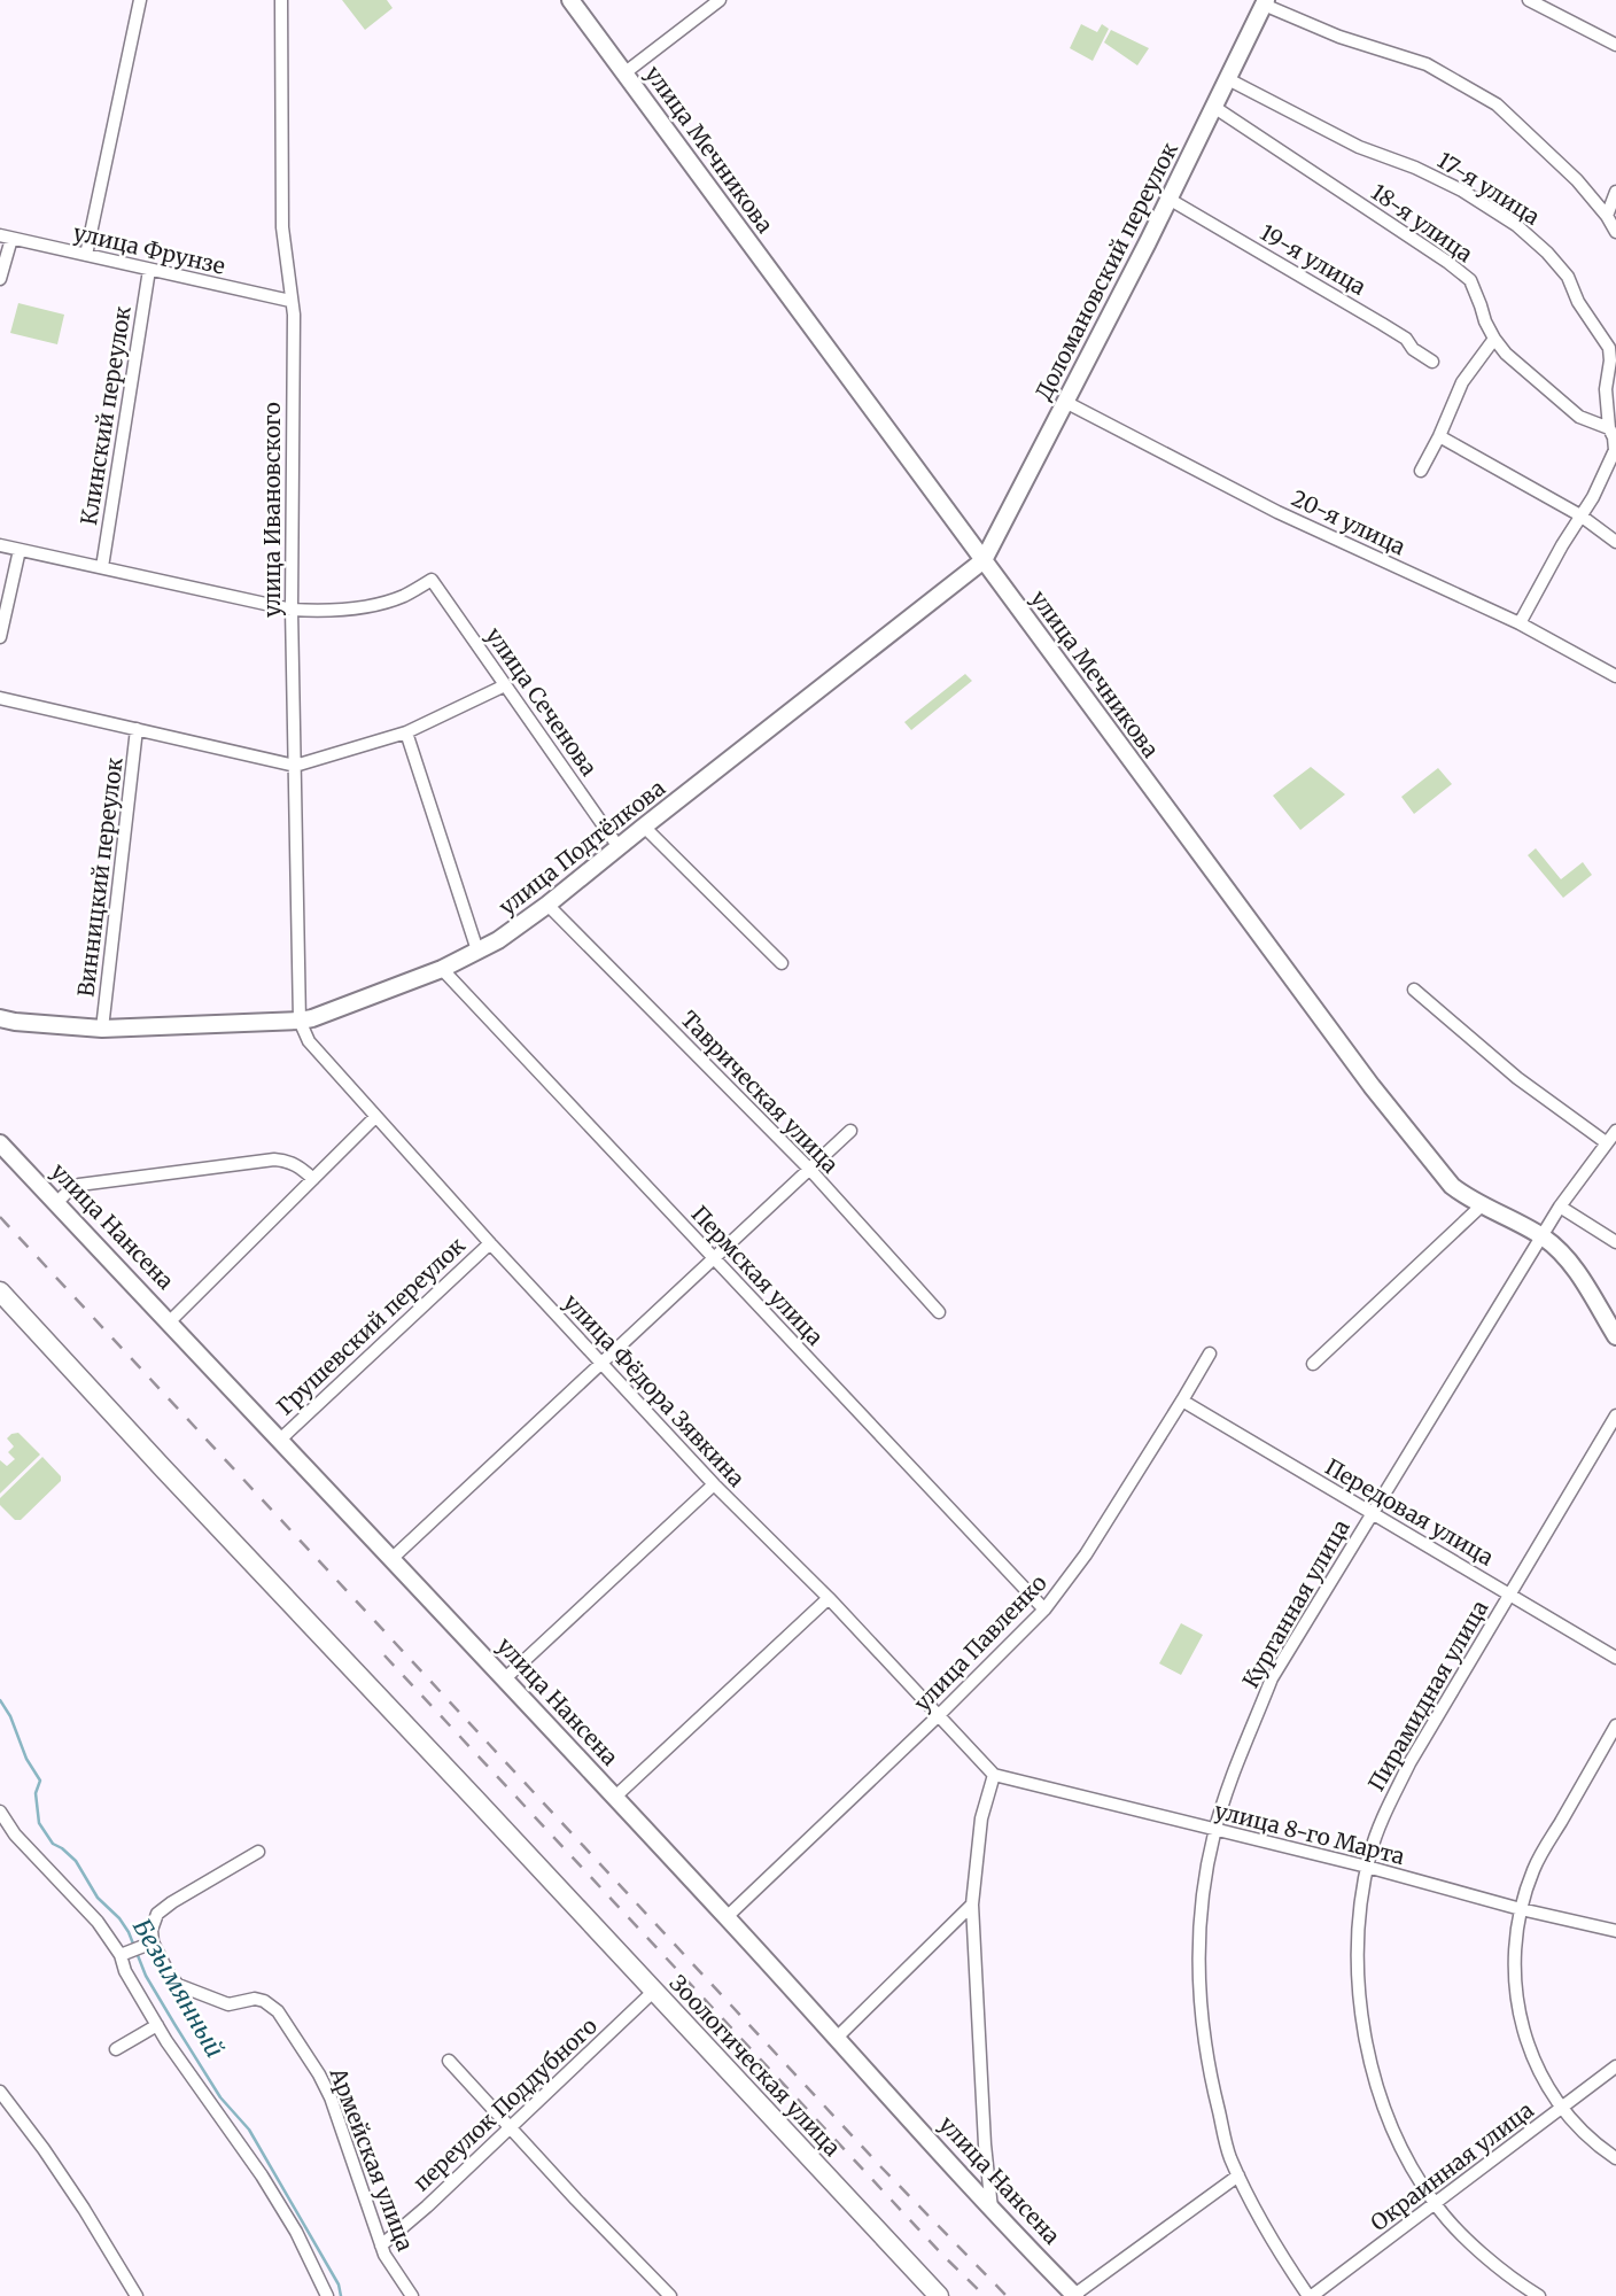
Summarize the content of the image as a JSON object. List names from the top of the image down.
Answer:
{
  "streets": {
    "main road": [
      "улица Мечникова",
      "Доломановский переулок",
      "улица Подтёлкова",
      "улица Нансена",
      "Зоологическая улица"
    ],
    "street": [
      "17-я улица",
      "18-я улица",
      "улица Фрунзе",
      "19-я улица",
      "Клинский переулок",
      "улица Ивановского",
      "20-я улица",
      "улица Сеченова",
      "Винницкий переулок",
      "Таврическая улица",
      "Пермская улица",
      "Грушевский переулок",
      "улица Фёдора Зявкина",
      "Передовая улица",
      "Курганная улица",
      "улица Павленко",
      "Пирамидная улица",
      "улица 8-го Марта",
      "переулок Поддубного",
      "Армейская улица",
      "Окраинная улица"
    ]
  },
  "crossings": [
    ["улица Мечникова", "Доломановский переулок"],
    ["улица Мечникова", "улица Подтёлкова"],
    ["улица Мечникова", "Курганная улица"],
    ["17-я улица", "18-я улица"],
    ["17-я улица", "Доломановский переулок"],
    ["17-я улица", "20-я улица"],
    ["18-я улица", "Доломановский переулок"],
    ["улица Фрунзе", "Клинский переулок"],
    ["улица Фрунзе", "улица Ивановского"],
    ["19-я улица", "Доломановский переулок"],
    ["Доломановский переулок", "20-я улица"],
    ["Доломановский переулок", "улица Подтёлкова"],
    ["улица Ивановского", "улица Сеченова"],
    ["улица Ивановского", "улица Подтёлкова"],
    ["улица Ивановского", "улица Фёдора Зявкина"],
    ["улица Сеченова", "улица Подтёлкова"],
    ["улица Подтёлкова", "Винницкий переулок"],
    ["улица Подтёлкова", "Таврическая улица"],
    ["улица Подтёлкова", "Пермская улица"],
    ["улица Подтёлкова", "улица Фёдора Зявкина"],
    ["улица Нансена", "Грушевский переулок"],
    ["улица Нансена", "улица Павленко"],
    ["Пермская улица", "улица Павленко"],
    ["Грушевский переулок", "улица Фёдора Зявкина"],
    ["улица Фёдора Зявкина", "улица Павленко"],
    ["улица Фёдора Зявкина", "улица 8-го Марта"],
    ["Передовая улица", "Курганная улица"],
    ["Передовая улица", "улица Павленко"],
    ["Передовая улица", "Пирамидная улица"],
    ["Курганная улица", "улица 8-го Марта"],
    ["Курганная улица", "Окраинная улица"],
    ["Пирамидная улица", "улица 8-го Марта"],
    ["Пирамидная улица", "Окраинная улица"],
    ["Зоологическая улица", "переулок Поддубного"],
    ["переулок Поддубного", "Армейская улица"]
  ],
  "water": ["Безымянный"]
}
